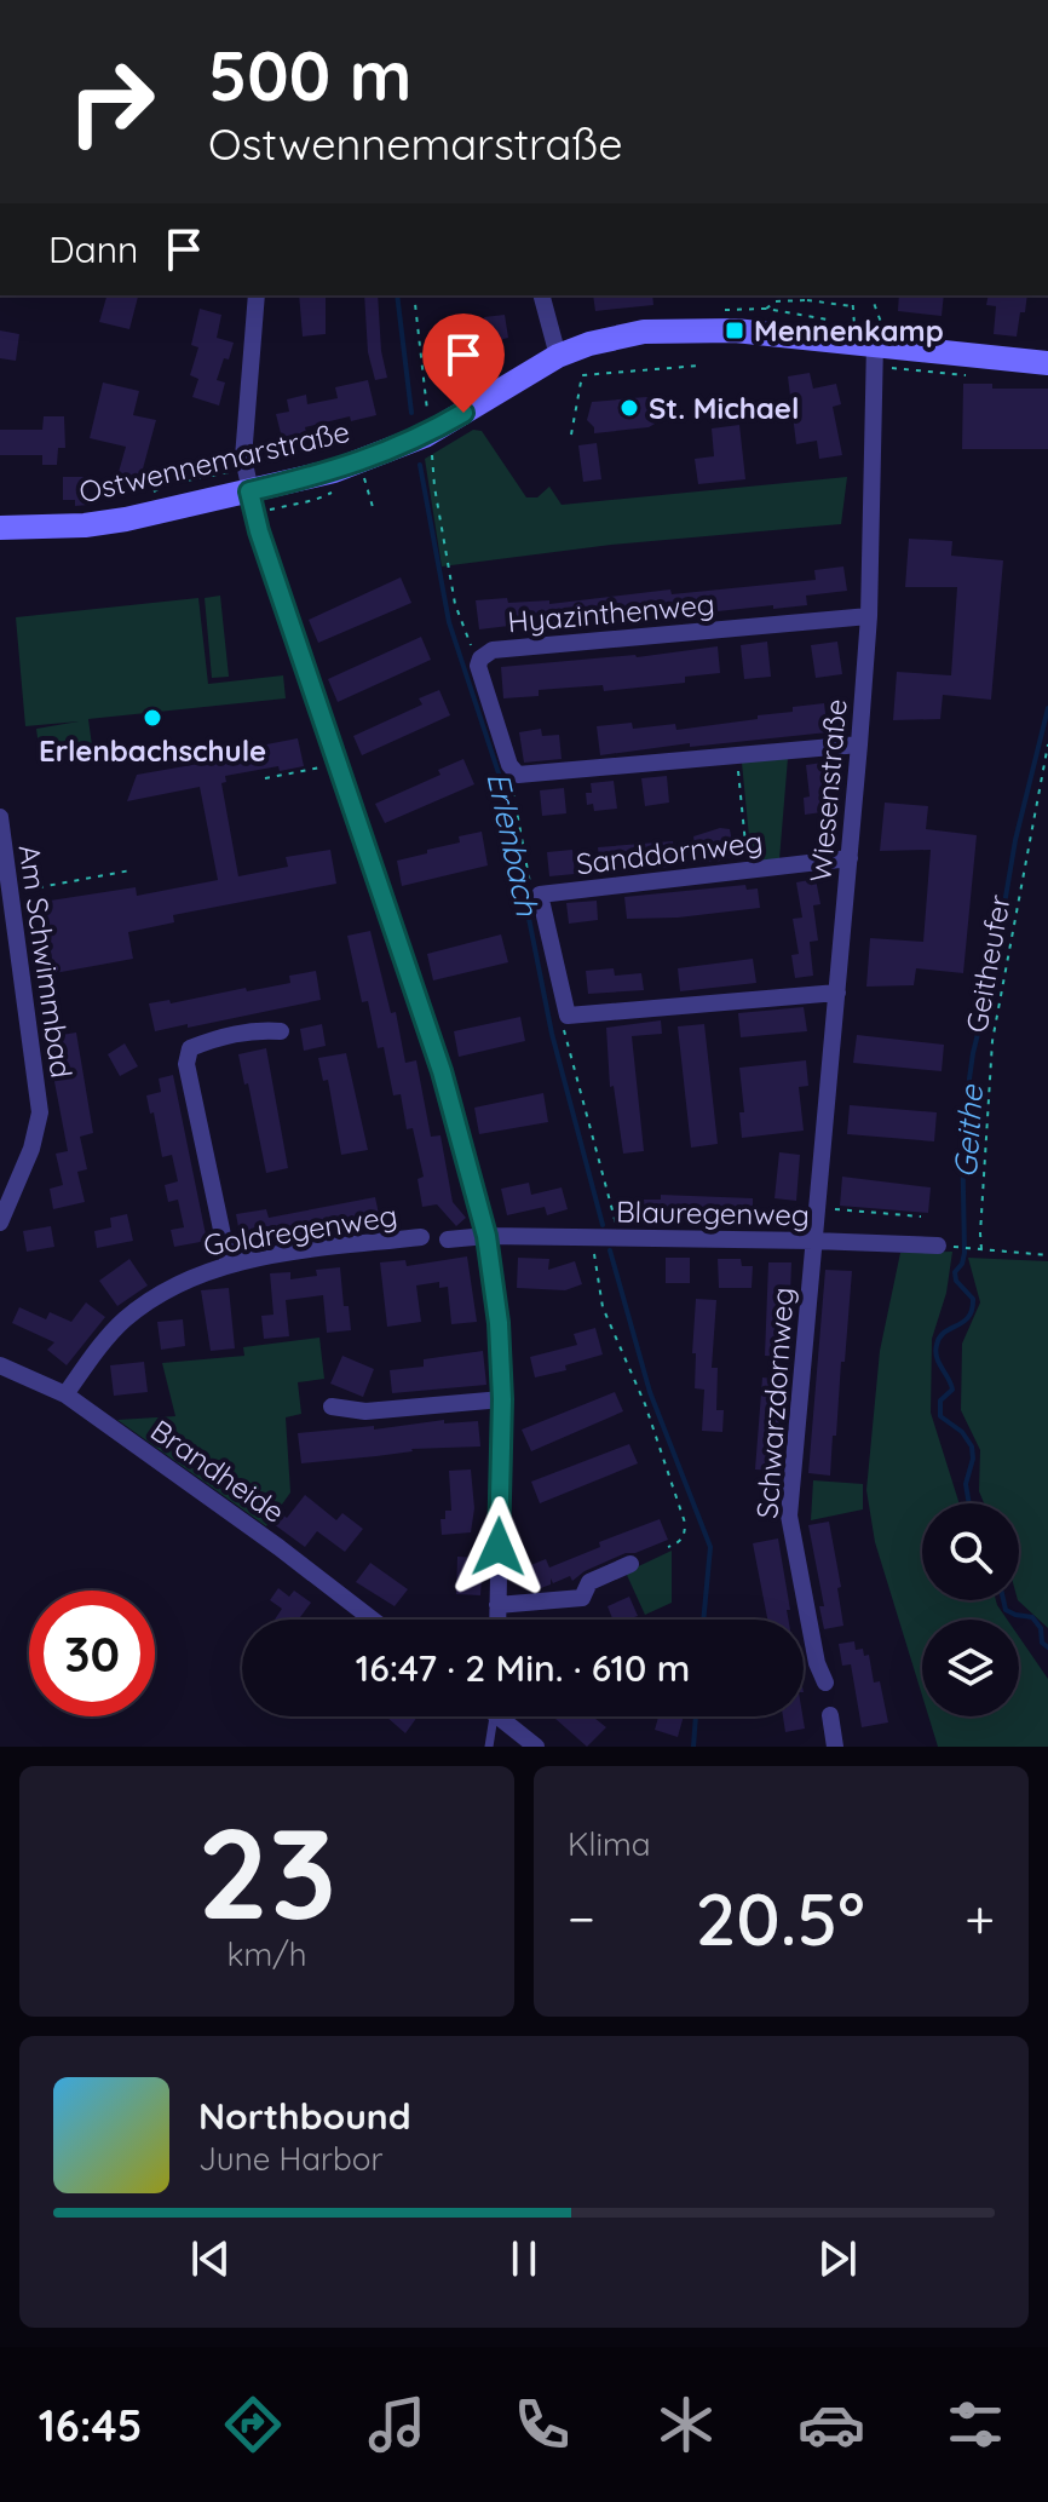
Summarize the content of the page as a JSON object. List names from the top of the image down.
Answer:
{
  "streets": {
    "street": [
      "Ostwennemarstraße",
      "Hyazinthenweg",
      "Wiesenstraße",
      "Sanddornweg",
      "Am Schwimmbad",
      "Blauregenweg",
      "Goldregenweg",
      "Schwarzdornweg",
      "Brandheide"
    ],
    "path": ["Geitheufer"]
  },
  "crossings": [
    ["Ostwennemarstraße", "Wiesenstraße"],
    ["Hyazinthenweg", "Wiesenstraße"],
    ["Wiesenstraße", "Sanddornweg"],
    ["Wiesenstraße", "Blauregenweg"],
    ["Wiesenstraße", "Schwarzdornweg"],
    ["Blauregenweg", "Schwarzdornweg"],
    ["Goldregenweg", "Brandheide"]
  ],
  "water": ["Erlenbach", "Geithe"],
  "places": {
    "transit": ["Mennenkamp"],
    "other": ["St. Michael", "Erlenbachschule"]
  },
  "page": {
    "turn": ["500 m", "Ostwennemarstraße"],
    "then": "Dann",
    "limit": "30",
    "trip": "16:47 · 2 Min. · 610 m",
    "tile": [
      ["23", "km/h"],
      "Klima"
    ],
    "heat": ["−", "20.5°", "+"],
    "song": ["Northbound", "June Harbor"],
    "tabs": "16:45"
  }
}
